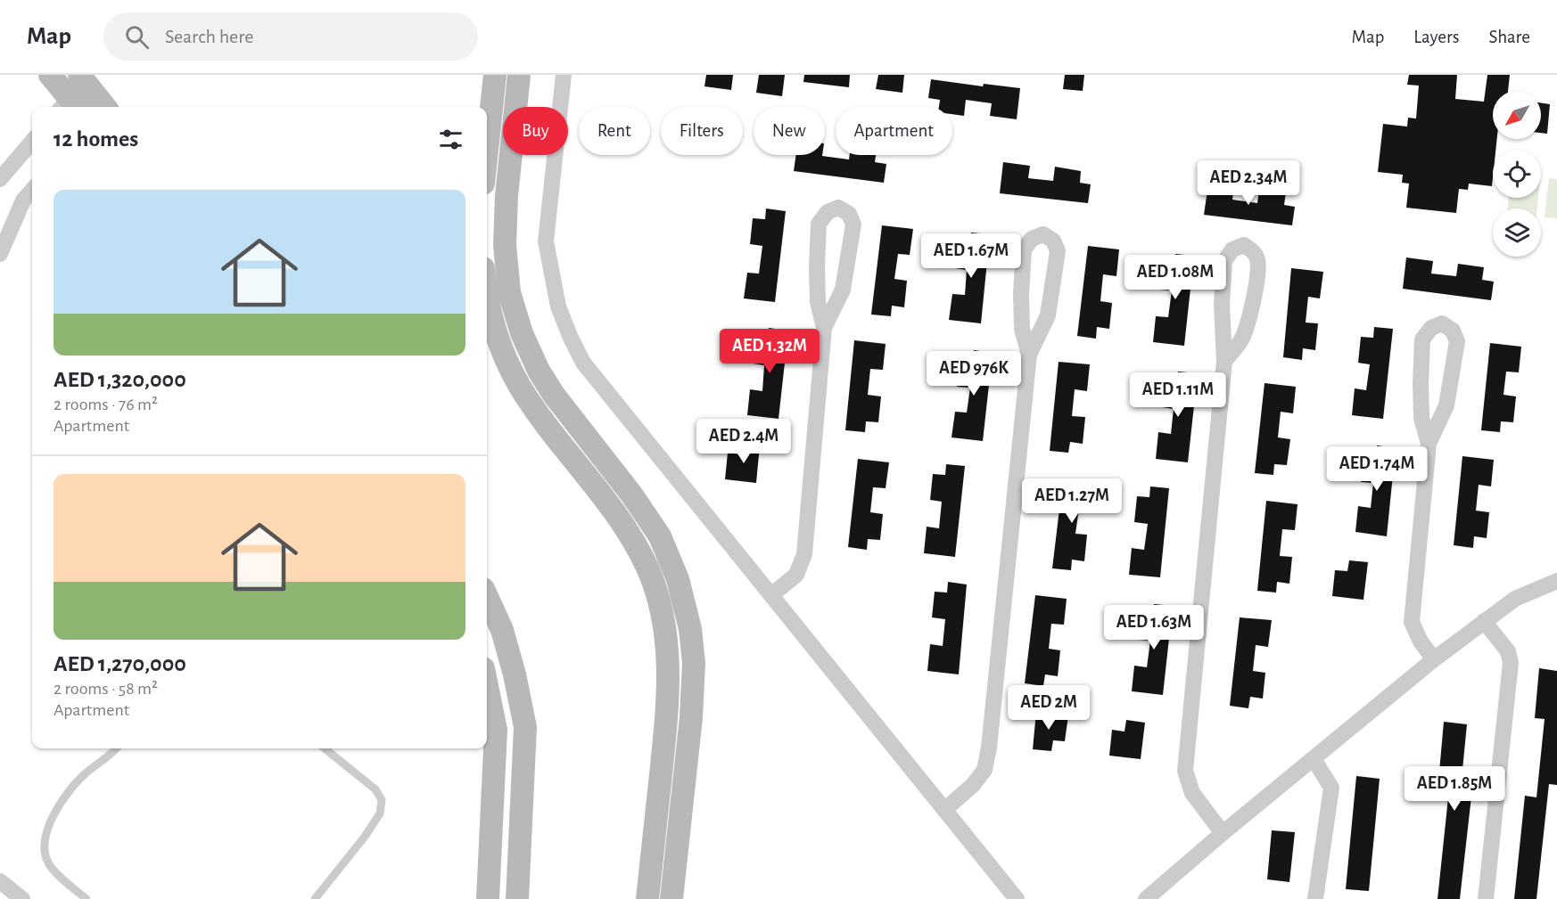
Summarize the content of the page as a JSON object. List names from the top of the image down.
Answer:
{
  "north": "bottom left",
  "page": {
    "header": "Map",
    "search": "Search here",
    "nav": ["Map", "Layers", "Share"],
    "chip": [
      "Buy",
      "Rent",
      "Filters",
      "New",
      "Apartment"
    ],
    "heading": "12 homes",
    "price": [
      "AED 2.34M",
      "AED 1.67M",
      "AED 1.08M",
      "AED 1.32M",
      "AED 976K",
      "AED 1.11M",
      "AED 2.4M",
      "AED 1.74M",
      "AED 1.27M",
      "AED 1.63M",
      "AED 2M",
      "AED 1.85M"
    ],
    "list": [
      {
        "name": "AED 1,320,000",
        "note": "2 rooms · 76 m² · Apartment"
      },
      {
        "name": "AED 1,270,000",
        "note": "2 rooms · 58 m² · Apartment"
      }
    ]
  }
}
